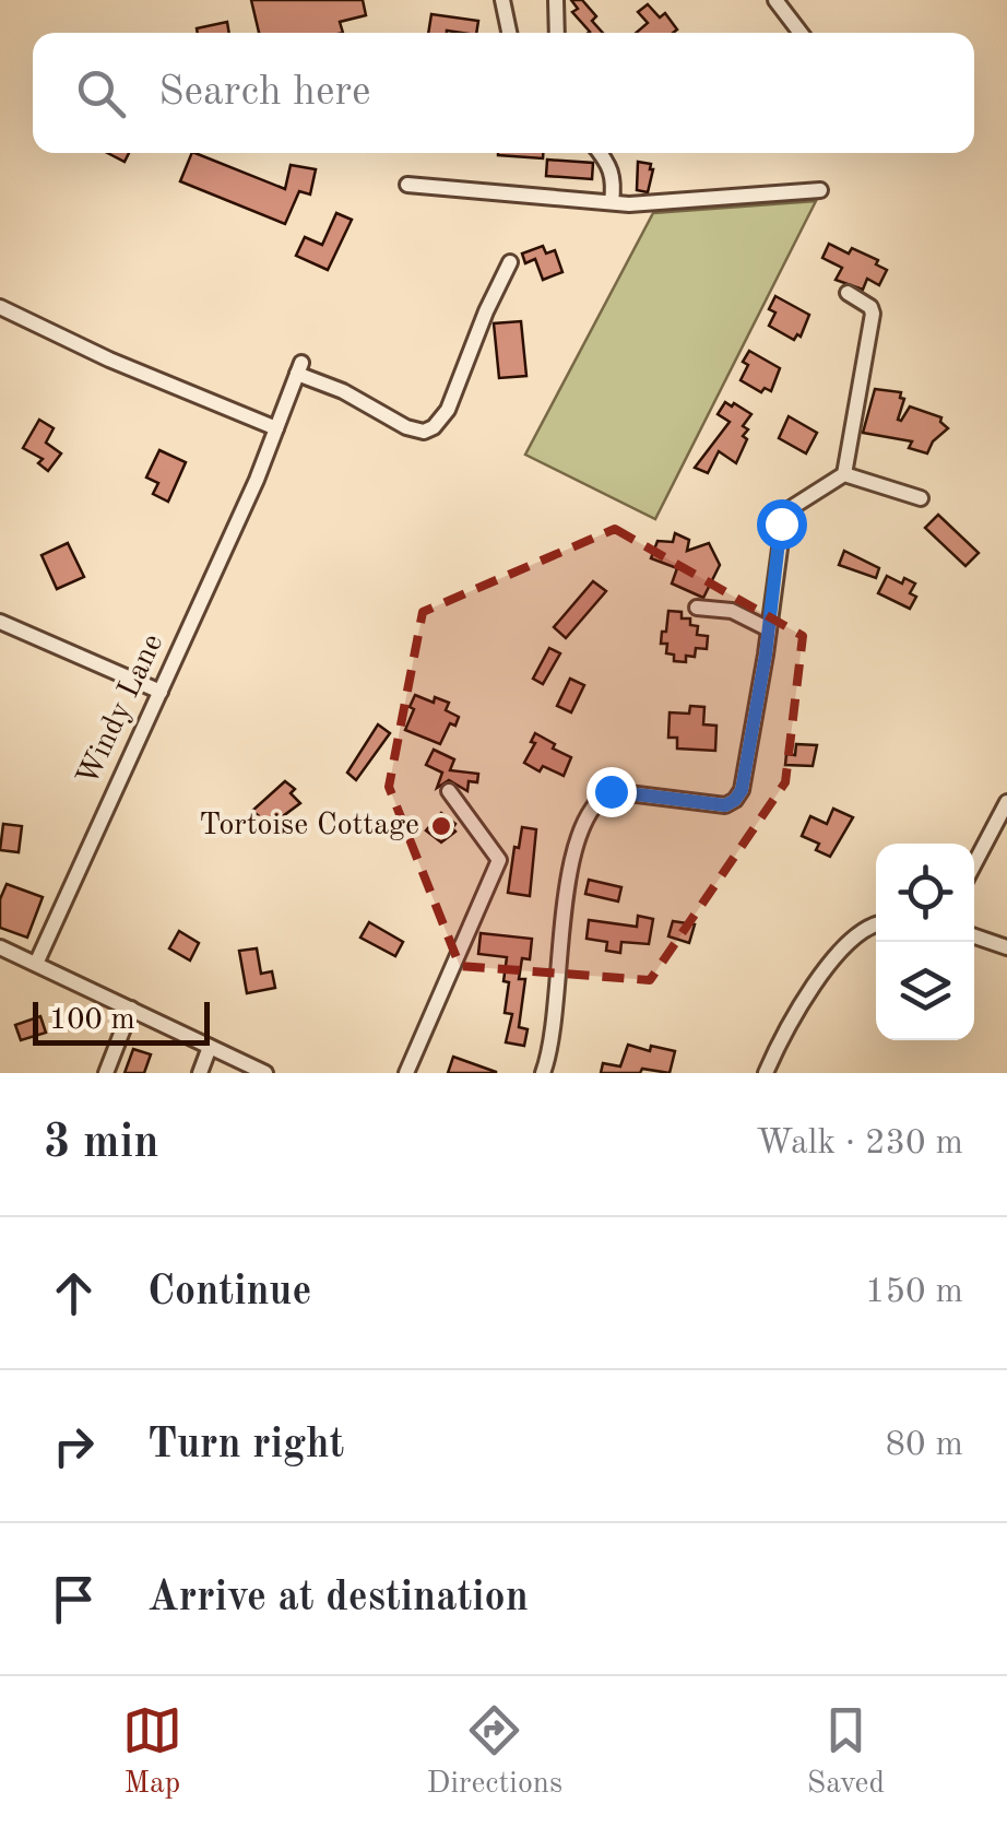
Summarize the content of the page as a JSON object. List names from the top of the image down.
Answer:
{
  "streets": {
    "street": ["Windy Lane"]
  },
  "places": ["Tortoise Cottage"],
  "scale_bar": "100 m",
  "page": {
    "search": "Search here",
    "scale": "100 m",
    "heading": ["3 min", "Walk · 230 m"],
    "list": [
      ["Continue", "150 m"],
      ["Turn right", "80 m"],
      "Arrive at destination"
    ],
    "nav": ["Map", "Directions", "Saved"]
  }
}
